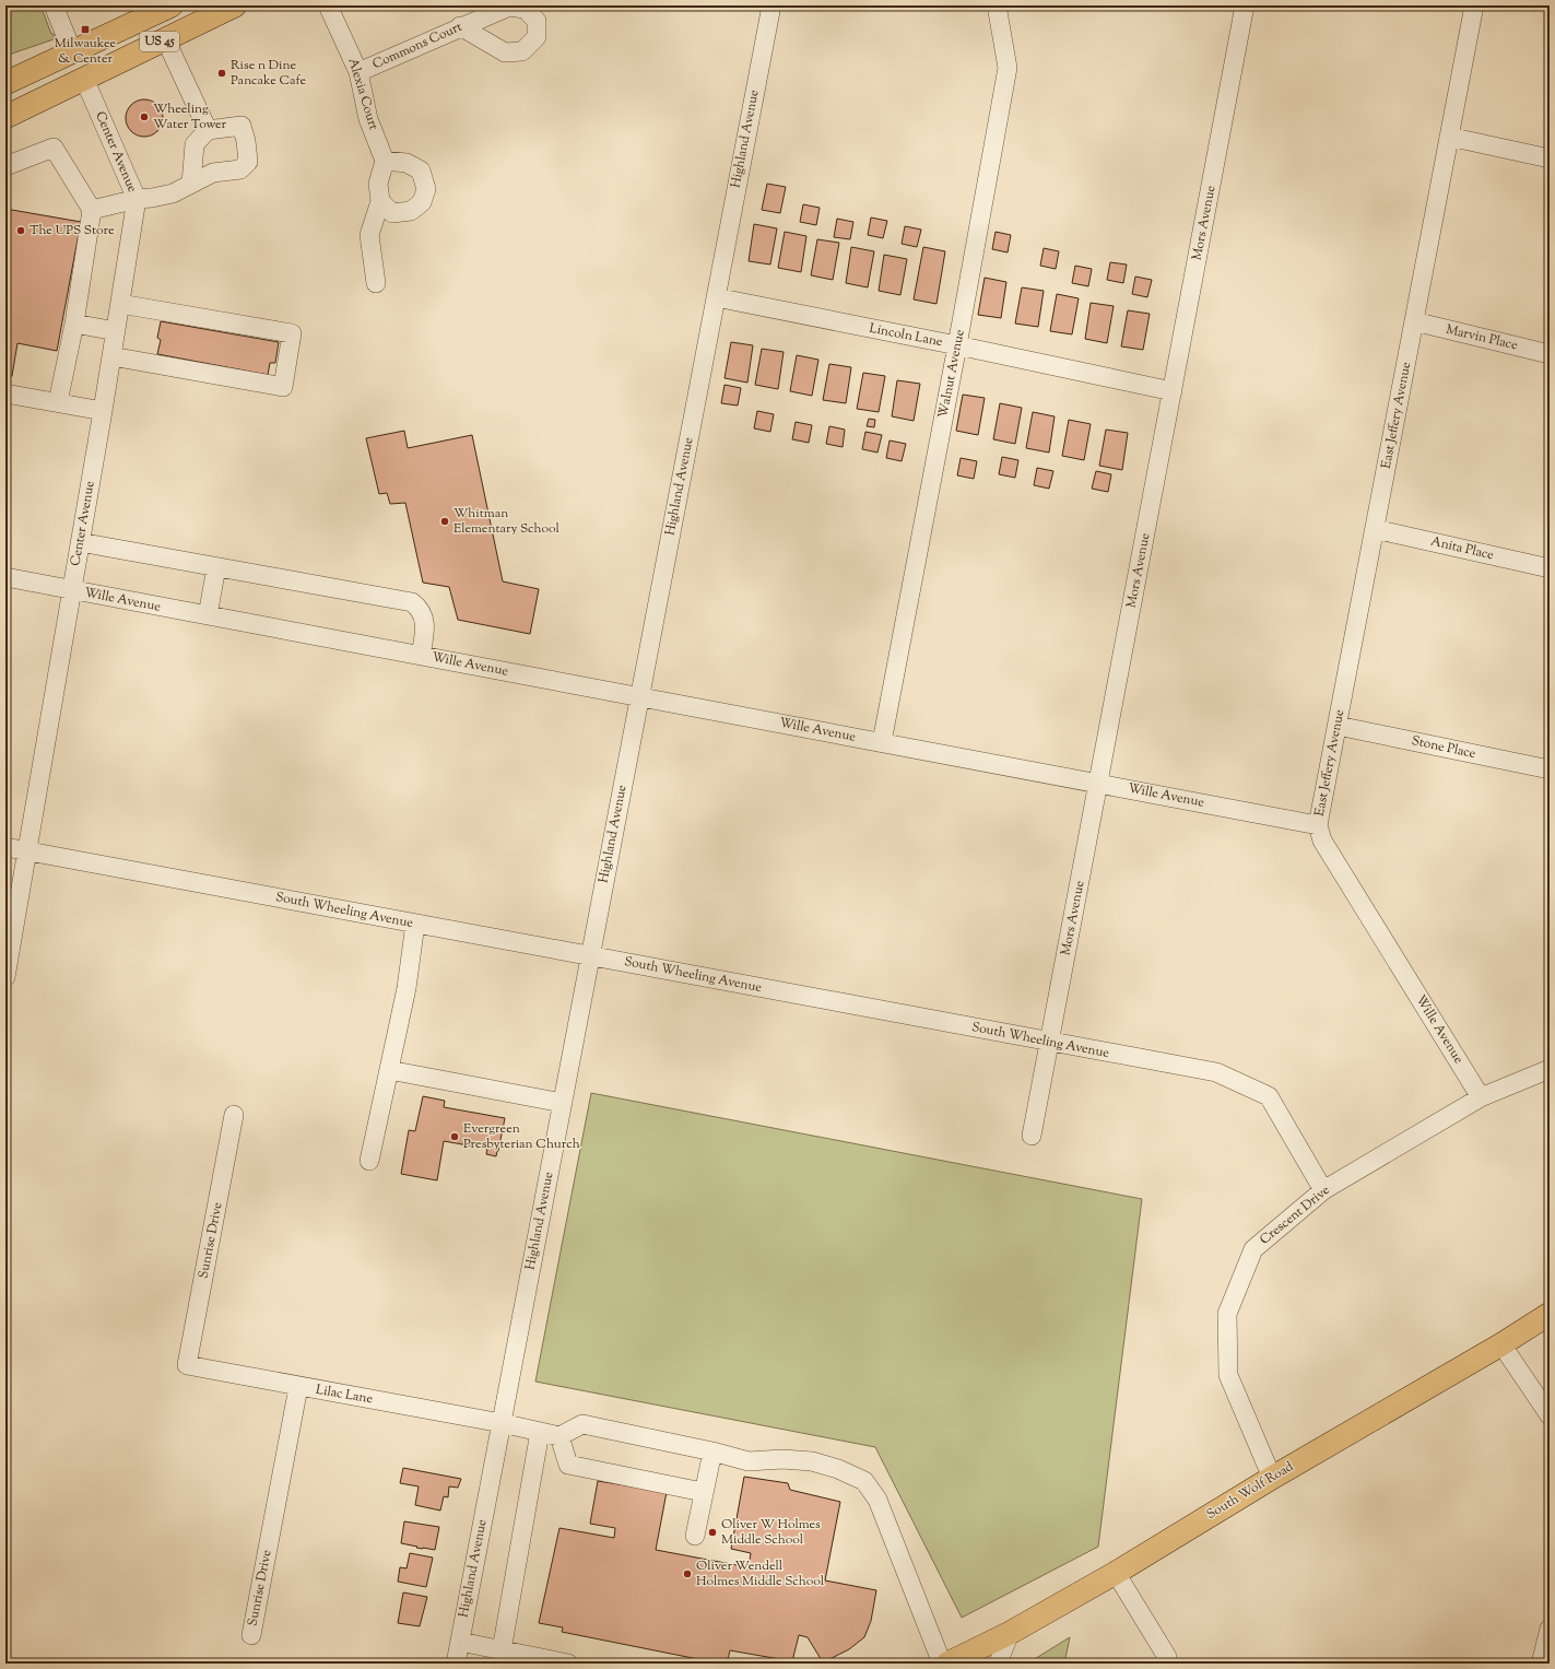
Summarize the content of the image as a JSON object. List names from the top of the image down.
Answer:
{
  "streets": {
    "main road": ["US 45", "South Wolf Road"],
    "street": [
      "Commons Court",
      "Alexia Court",
      "Highland Avenue",
      "Center Avenue",
      "Mors Avenue",
      "Lincoln Lane",
      "Marvin Place",
      "Walnut Avenue",
      "East Jeffery Avenue",
      "Anita Place",
      "Wille Avenue",
      "Stone Place",
      "South Wheeling Avenue",
      "Crescent Drive",
      "Sunrise Drive",
      "Lilac Lane"
    ]
  },
  "crossings": [
    ["US 45", "Center Avenue"],
    ["Commons Court", "Alexia Court"],
    ["Highland Avenue", "Lincoln Lane"],
    ["Highland Avenue", "Wille Avenue"],
    ["Highland Avenue", "South Wheeling Avenue"],
    ["Highland Avenue", "Lilac Lane"],
    ["Center Avenue", "Wille Avenue"],
    ["Center Avenue", "South Wheeling Avenue"],
    ["Mors Avenue", "Lincoln Lane"],
    ["Mors Avenue", "Wille Avenue"],
    ["Mors Avenue", "South Wheeling Avenue"],
    ["Lincoln Lane", "Walnut Avenue"],
    ["Marvin Place", "East Jeffery Avenue"],
    ["Walnut Avenue", "Wille Avenue"],
    ["East Jeffery Avenue", "Anita Place"],
    ["East Jeffery Avenue", "Wille Avenue"],
    ["East Jeffery Avenue", "Stone Place"],
    ["Wille Avenue", "Crescent Drive"],
    ["South Wheeling Avenue", "Crescent Drive"],
    ["Crescent Drive", "South Wolf Road"],
    ["Sunrise Drive", "Lilac Lane"]
  ],
  "places": {
    "transit": ["Milwaukee & Center"],
    "other": [
      "Rise n Dine Pancake Cafe",
      "Wheeling Water Tower",
      "The UPS Store",
      "Whitman Elementary School",
      "Evergreen Presbyterian Church",
      "Oliver W Holmes Middle School",
      "Oliver Wendell Holmes Middle School"
    ]
  }
}
